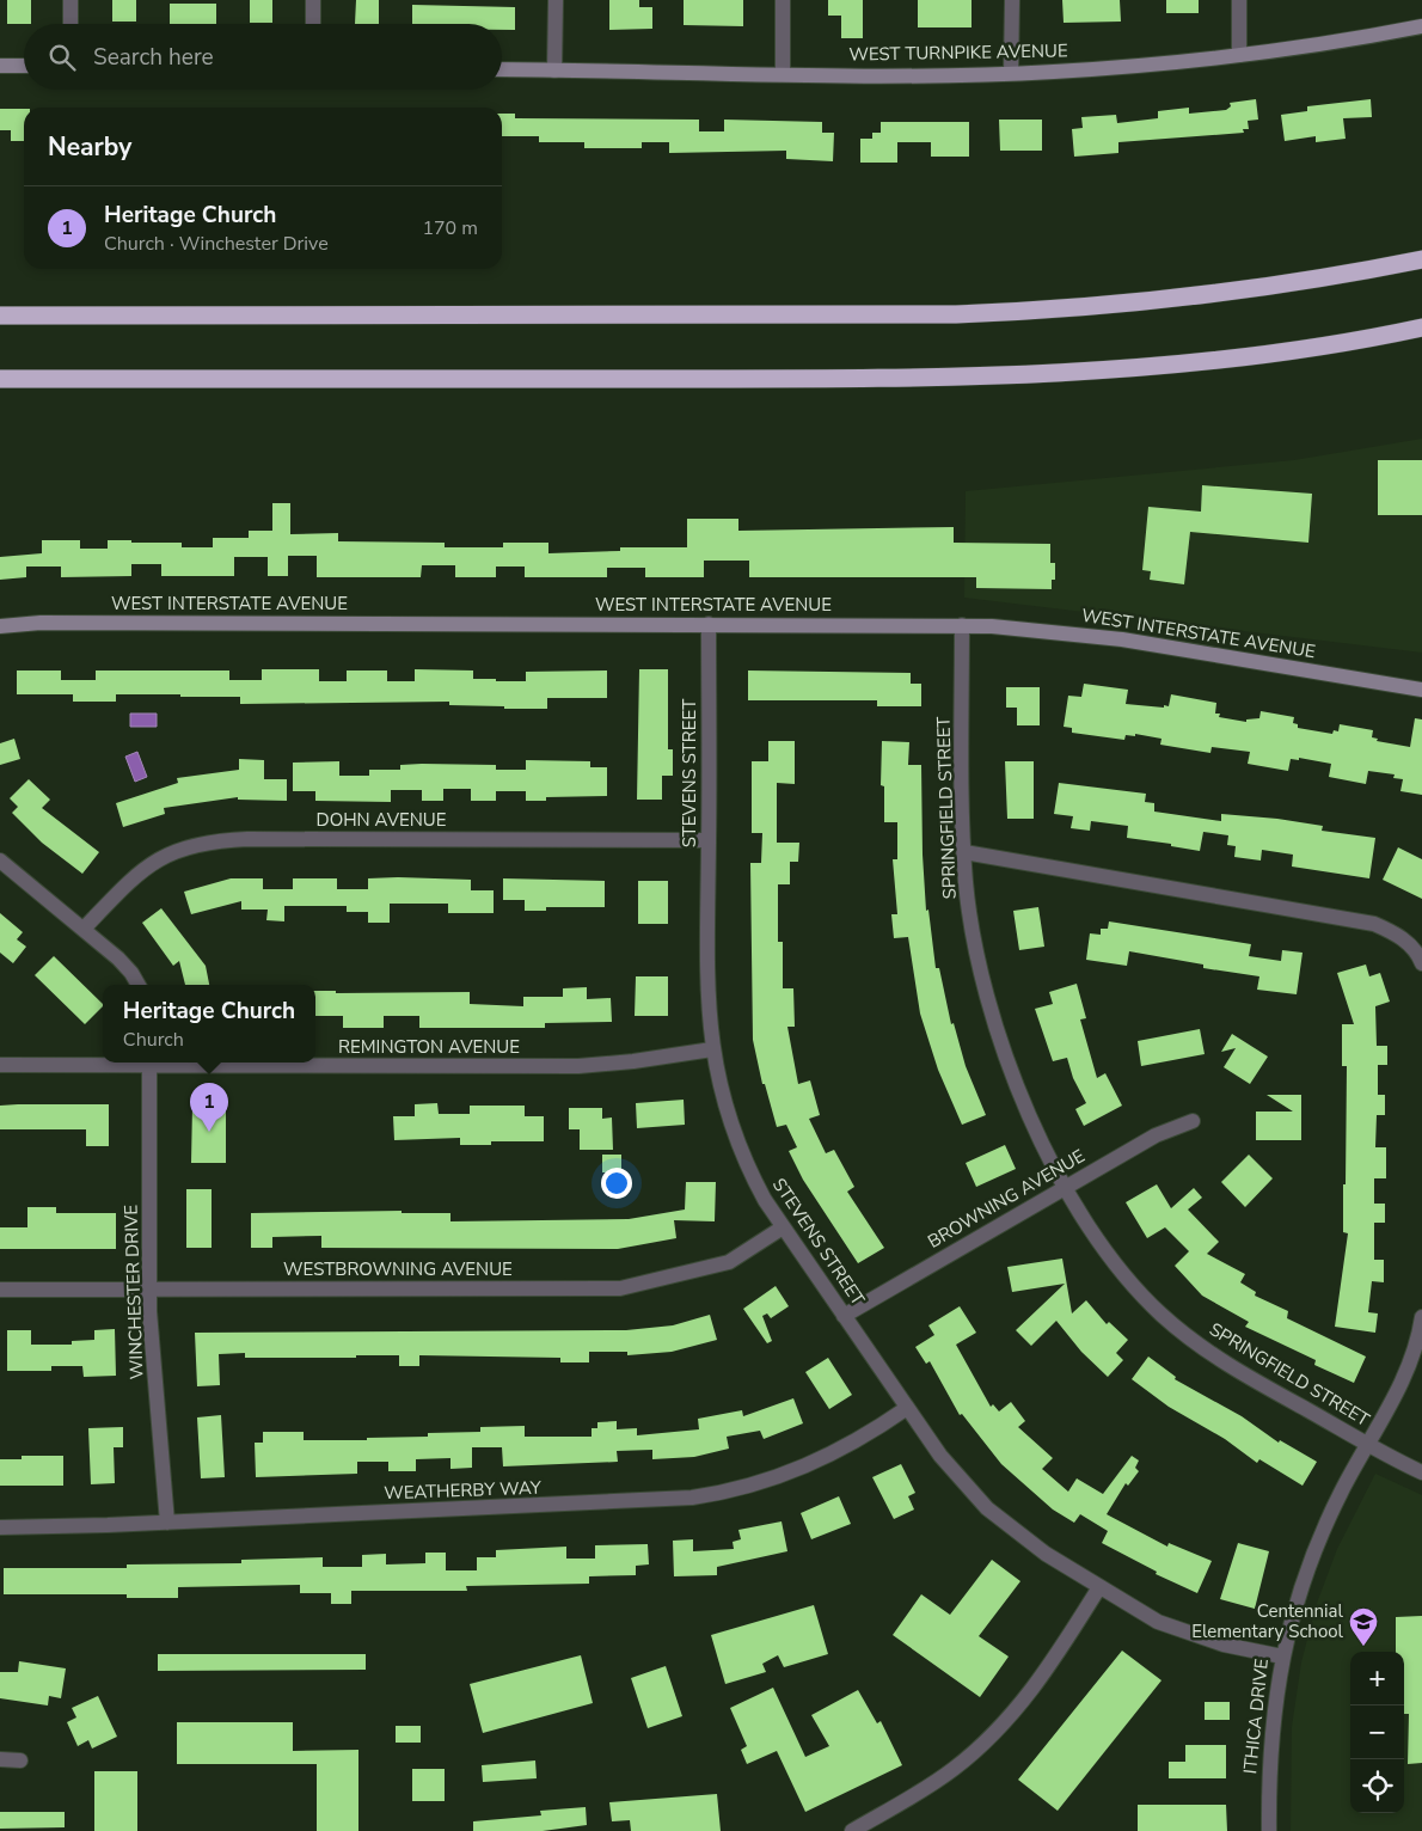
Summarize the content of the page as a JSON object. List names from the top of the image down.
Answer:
{
  "streets": {
    "street": [
      "WEST TURNPIKE AVENUE",
      "WEST INTERSTATE AVENUE",
      "STEVENS STREET",
      "SPRINGFIELD STREET",
      "DOHN AVENUE",
      "REMINGTON AVENUE",
      "BROWNING AVENUE",
      "WESTBROWNING AVENUE",
      "WINCHESTER DRIVE",
      "WEATHERBY WAY",
      "ITHICA DRIVE"
    ]
  },
  "crossings": [
    ["WEST INTERSTATE AVENUE", "STEVENS STREET"],
    ["WEST INTERSTATE AVENUE", "SPRINGFIELD STREET"],
    ["STEVENS STREET", "DOHN AVENUE"],
    ["STEVENS STREET", "REMINGTON AVENUE"],
    ["STEVENS STREET", "BROWNING AVENUE"],
    ["STEVENS STREET", "WESTBROWNING AVENUE"],
    ["STEVENS STREET", "WEATHERBY WAY"],
    ["STEVENS STREET", "ITHICA DRIVE"],
    ["SPRINGFIELD STREET", "BROWNING AVENUE"],
    ["SPRINGFIELD STREET", "ITHICA DRIVE"],
    ["WESTBROWNING AVENUE", "WINCHESTER DRIVE"],
    ["WINCHESTER DRIVE", "WEATHERBY WAY"]
  ],
  "places": {
    "school or university": ["Centennial Elementary School"]
  },
  "page": {
    "search": "Search here",
    "heading": "Nearby",
    "list": [
      {
        "mark": "1",
        "name": "Heritage Church",
        "note": "Church · Winchester Drive",
        "value": "170 m"
      }
    ],
    "popup": ["Heritage Church", "Church"],
    "pins": "1",
    "map_buttons": ["+", "−"]
  }
}
